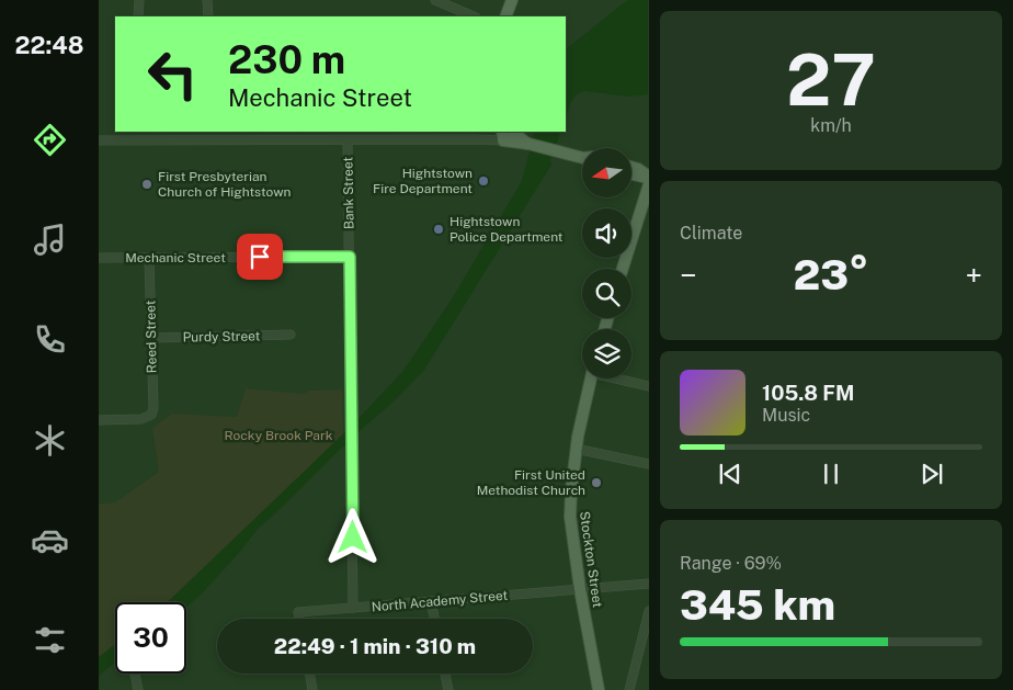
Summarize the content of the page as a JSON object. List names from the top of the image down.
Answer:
{
  "streets": {
    "main road": ["Stockton Street"],
    "street": [
      "Bank Street",
      "Mechanic Street",
      "Reed Street",
      "Purdy Street",
      "North Academy Street"
    ]
  },
  "crossings": [
    ["Bank Street", "Mechanic Street"],
    ["Bank Street", "North Academy Street"],
    ["Mechanic Street", "Reed Street"],
    ["Reed Street", "Purdy Street"],
    ["Stockton Street", "North Academy Street"]
  ],
  "parks": ["Rocky Brook Park"],
  "places": [
    "Hightstown Fire Department",
    "First Presbyterian Church of Hightstown",
    "Hightstown Police Department",
    "First United Methodist Church"
  ],
  "north": "left",
  "page": {
    "tabs": "22:48",
    "tile": [
      ["27", "km/h"],
      "Climate",
      ["Range · 69%", "345 km"]
    ],
    "turn": ["230 m", "Mechanic Street"],
    "heat": ["−", "23°", "+"],
    "song": ["105.8 FM", "Music"],
    "limit": "30",
    "trip": "22:49 · 1 min · 310 m"
  }
}
